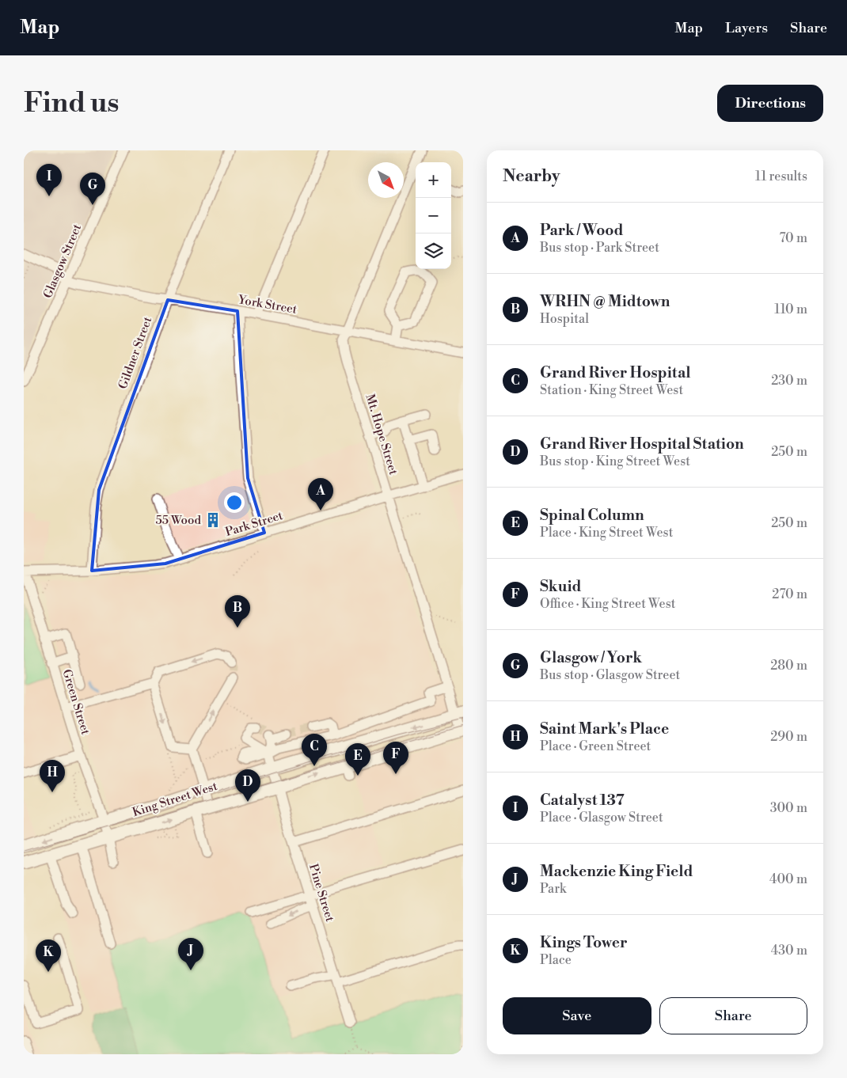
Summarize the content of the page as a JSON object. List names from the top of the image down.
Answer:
{
  "streets": {
    "main road": ["King Street West"],
    "street": [
      "Glasgow Street",
      "York Street",
      "Gildner Street",
      "Mt. Hope Street",
      "Park Street",
      "Green Street",
      "Pine Street"
    ]
  },
  "crossings": [
    ["Glasgow Street", "York Street"],
    ["York Street", "Gildner Street"],
    ["York Street", "Mt. Hope Street"],
    ["Gildner Street", "Park Street"],
    ["Mt. Hope Street", "Park Street"],
    ["Mt. Hope Street", "King Street West"],
    ["Park Street", "Green Street"],
    ["Green Street", "King Street West"],
    ["King Street West", "Pine Street"]
  ],
  "places": {
    "building": ["55 Wood"]
  },
  "north": "bottom right",
  "page": {
    "header": "Map",
    "nav": ["Map", "Layers", "Share"],
    "buttons": [
      "Directions",
      ["Save", "Share"]
    ],
    "title": "Find us",
    "heading": ["Nearby", "11 results"],
    "map_buttons": ["+", "−"],
    "pins": [
      "I",
      "G",
      "A",
      "B",
      "C",
      "F",
      "E",
      "H",
      "D",
      "J",
      "K"
    ],
    "list": [
      {
        "mark": "A",
        "name": "Park / Wood",
        "note": "Bus stop · Park Street",
        "value": "70 m"
      },
      {
        "mark": "B",
        "name": "WRHN @ Midtown",
        "note": "Hospital",
        "value": "110 m"
      },
      {
        "mark": "C",
        "name": "Grand River Hospital",
        "note": "Station · King Street West",
        "value": "230 m"
      },
      {
        "mark": "D",
        "name": "Grand River Hospital Station",
        "note": "Bus stop · King Street West",
        "value": "250 m"
      },
      {
        "mark": "E",
        "name": "Spinal Column",
        "note": "Place · King Street West",
        "value": "250 m"
      },
      {
        "mark": "F",
        "name": "Skuid",
        "note": "Office · King Street West",
        "value": "270 m"
      },
      {
        "mark": "G",
        "name": "Glasgow / York",
        "note": "Bus stop · Glasgow Street",
        "value": "280 m"
      },
      {
        "mark": "H",
        "name": "Saint Mark's Place",
        "note": "Place · Green Street",
        "value": "290 m"
      },
      {
        "mark": "I",
        "name": "Catalyst 137",
        "note": "Place · Glasgow Street",
        "value": "300 m"
      },
      {
        "mark": "J",
        "name": "Mackenzie King Field",
        "note": "Park",
        "value": "400 m"
      },
      {
        "mark": "K",
        "name": "Kings Tower",
        "note": "Place",
        "value": "430 m"
      }
    ]
  }
}
